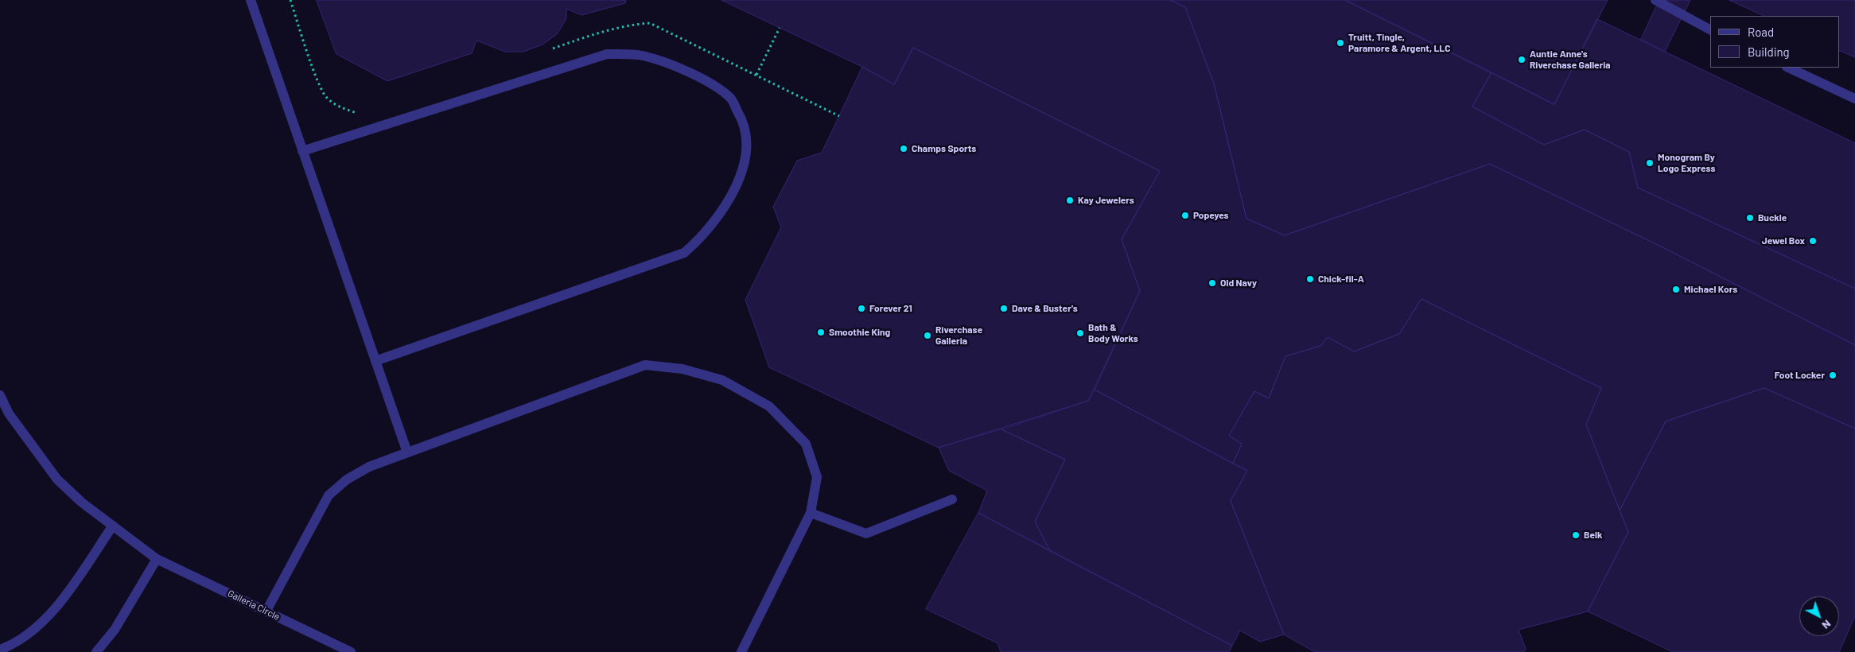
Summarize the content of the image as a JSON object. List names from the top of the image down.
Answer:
{
  "streets": {
    "street": ["Galleria Circle"]
  },
  "places": [
    "Truitt, Tingle, Paramore & Argent, LLC",
    "Auntie Anne's Riverchase Galleria",
    "Champs Sports",
    "Monogram By Logo Express",
    "Kay Jewelers",
    "Popeyes",
    "Buckle",
    "Jewel Box",
    "Chick-fil-A",
    "Old Navy",
    "Michael Kors",
    "Forever 21",
    "Dave & Buster's",
    "Smoothie King",
    "Bath & Body Works",
    "Riverchase Galleria",
    "Foot Locker",
    "Belk"
  ],
  "legend": ["Road", "Building"],
  "north": "bottom right"
}
